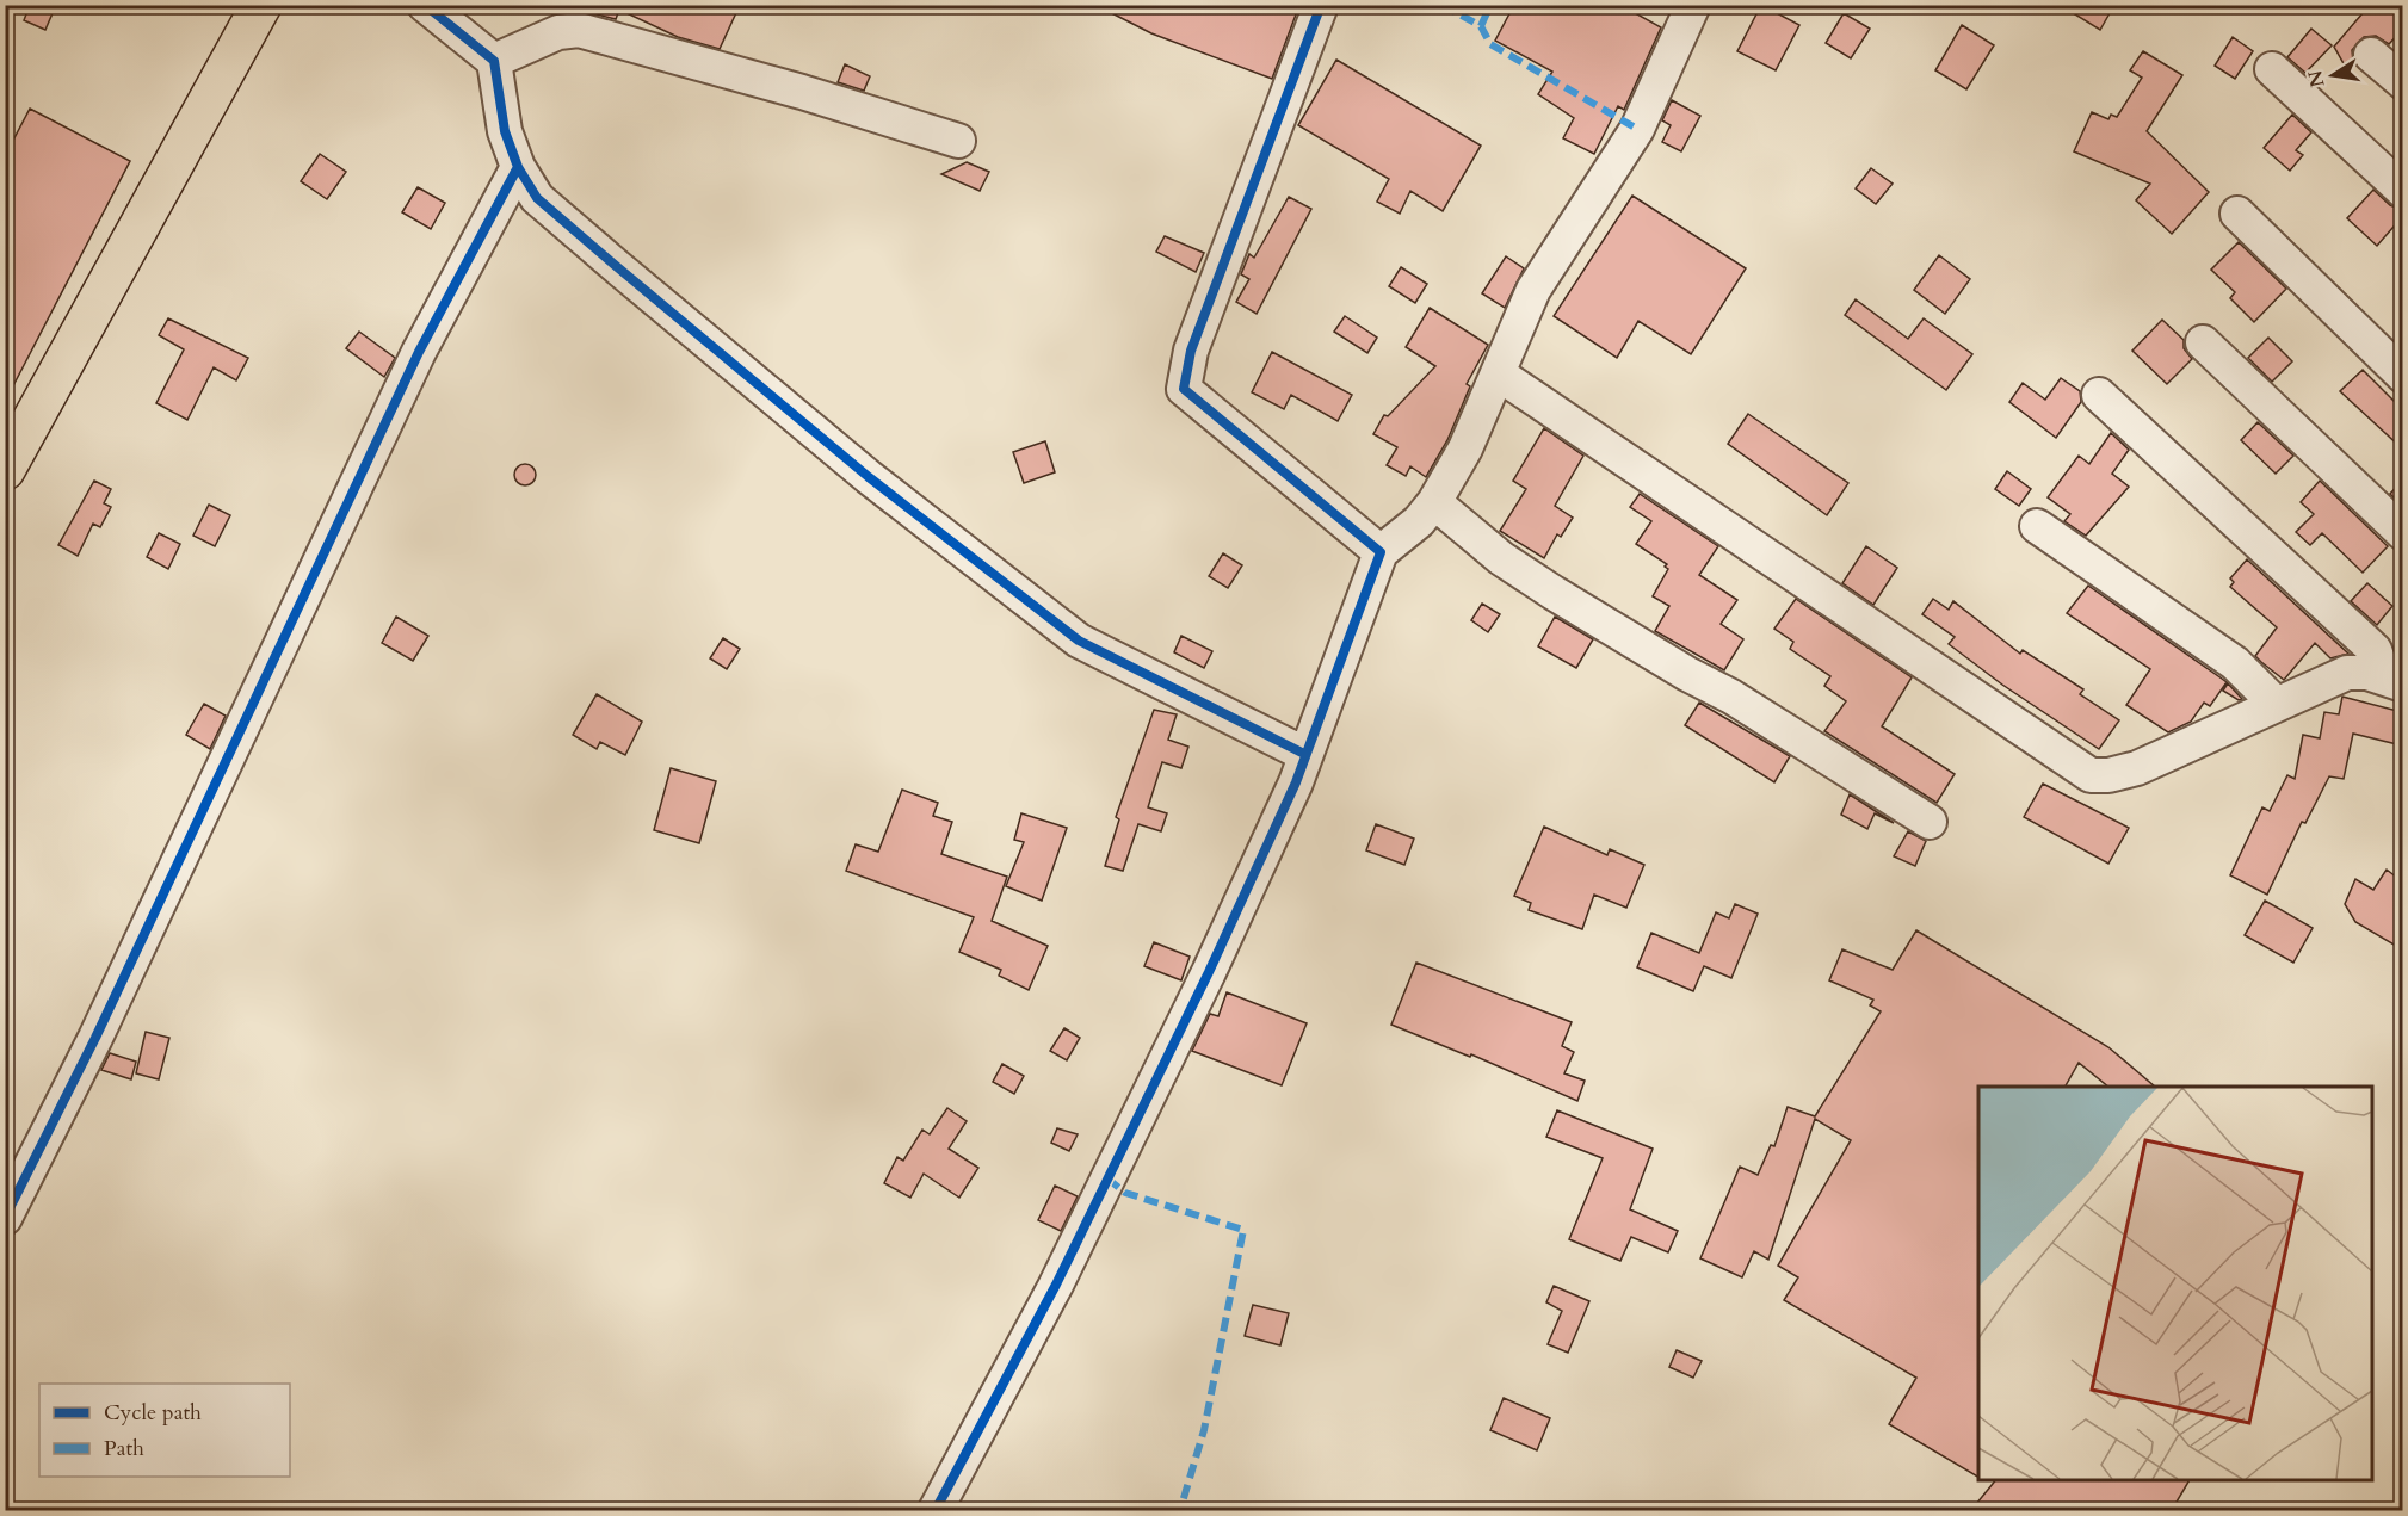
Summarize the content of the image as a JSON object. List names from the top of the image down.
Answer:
{
  "legend": ["Cycle path", "Path"],
  "north": "left"
}
